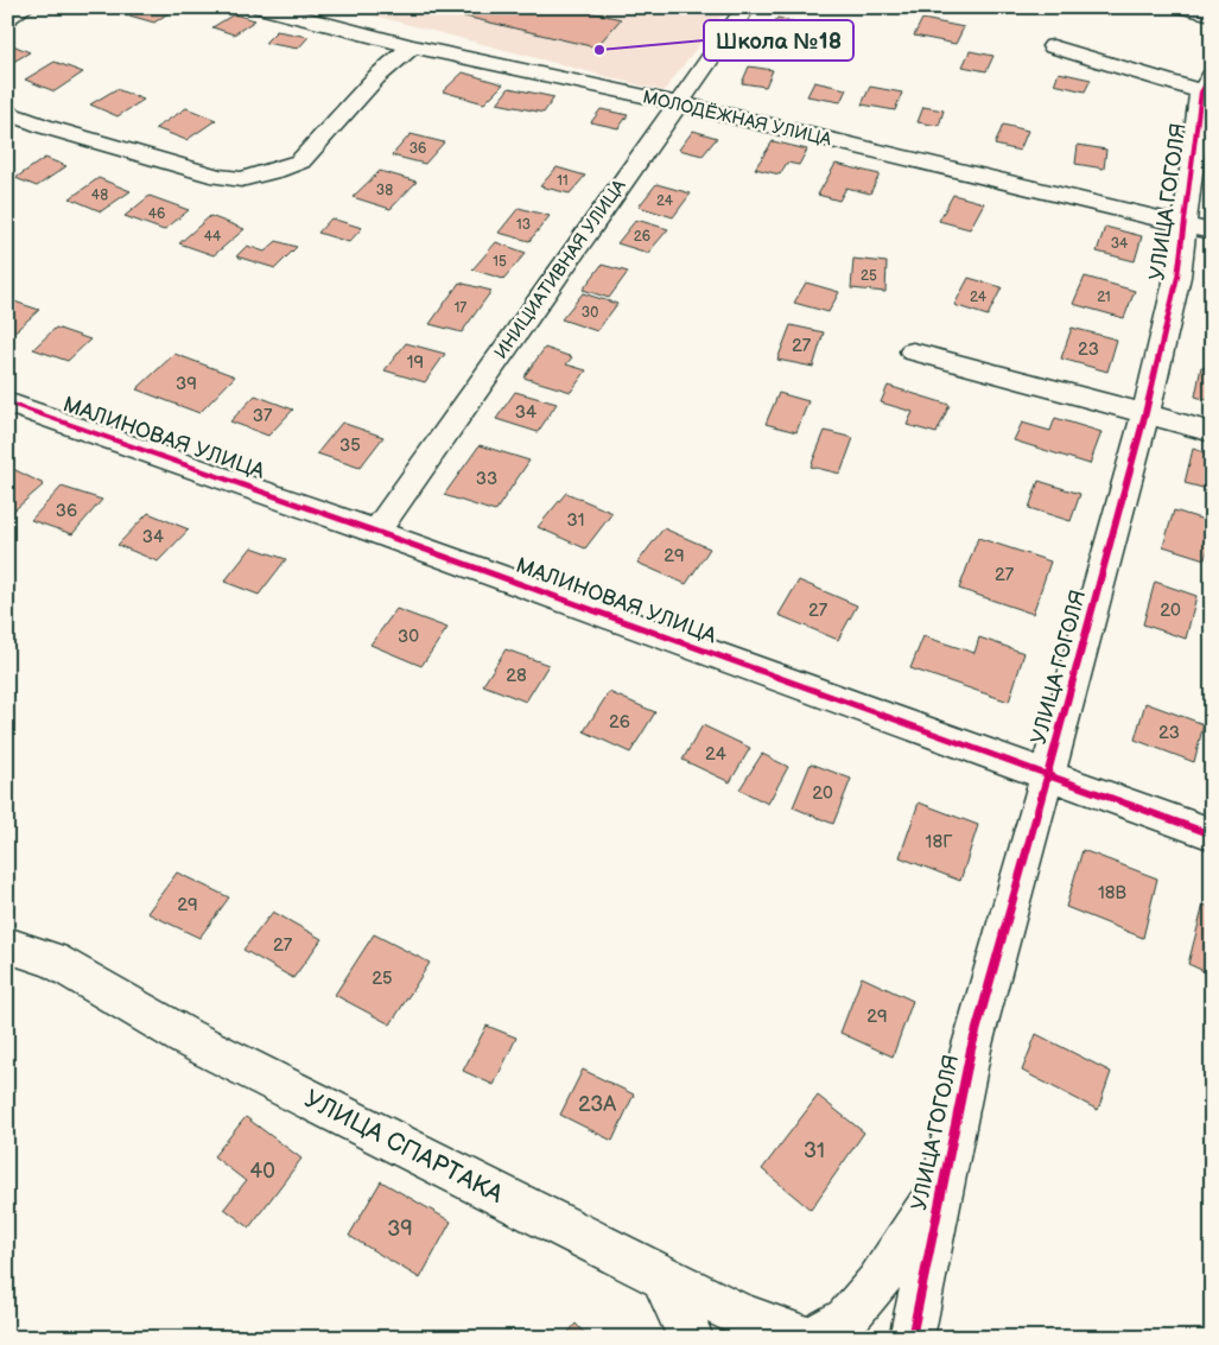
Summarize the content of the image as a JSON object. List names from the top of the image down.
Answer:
{
  "streets": {
    "street": [
      "МОЛОДЁЖНАЯ УЛИЦА",
      "УЛИЦА ГОГОЛЯ",
      "ИНИЦИАТИВНАЯ УЛИЦА",
      "МАЛИНОВАЯ УЛИЦА",
      "УЛИЦА СПАРТАКА"
    ]
  },
  "crossings": [
    ["МОЛОДЁЖНАЯ УЛИЦА", "УЛИЦА ГОГОЛЯ"],
    ["МОЛОДЁЖНАЯ УЛИЦА", "ИНИЦИАТИВНАЯ УЛИЦА"],
    ["УЛИЦА ГОГОЛЯ", "МАЛИНОВАЯ УЛИЦА"],
    ["ИНИЦИАТИВНАЯ УЛИЦА", "МАЛИНОВАЯ УЛИЦА"]
  ],
  "places": ["Школа №18"],
  "house_numbers": [
    "36",
    "11",
    "38",
    "48",
    "24",
    "46",
    "13",
    "44",
    "26",
    "34",
    "15",
    "25",
    "24",
    "21",
    "17",
    "30",
    "27",
    "23",
    "19",
    "39",
    "34",
    "37",
    "35",
    "33",
    "36",
    "31",
    "34",
    "29",
    "27",
    "27",
    "20",
    "30",
    "28",
    "26",
    "23",
    "24",
    "20",
    "18Г",
    "18В",
    "29",
    "27",
    "25",
    "29",
    "23А",
    "31",
    "40",
    "39"
  ]
}
